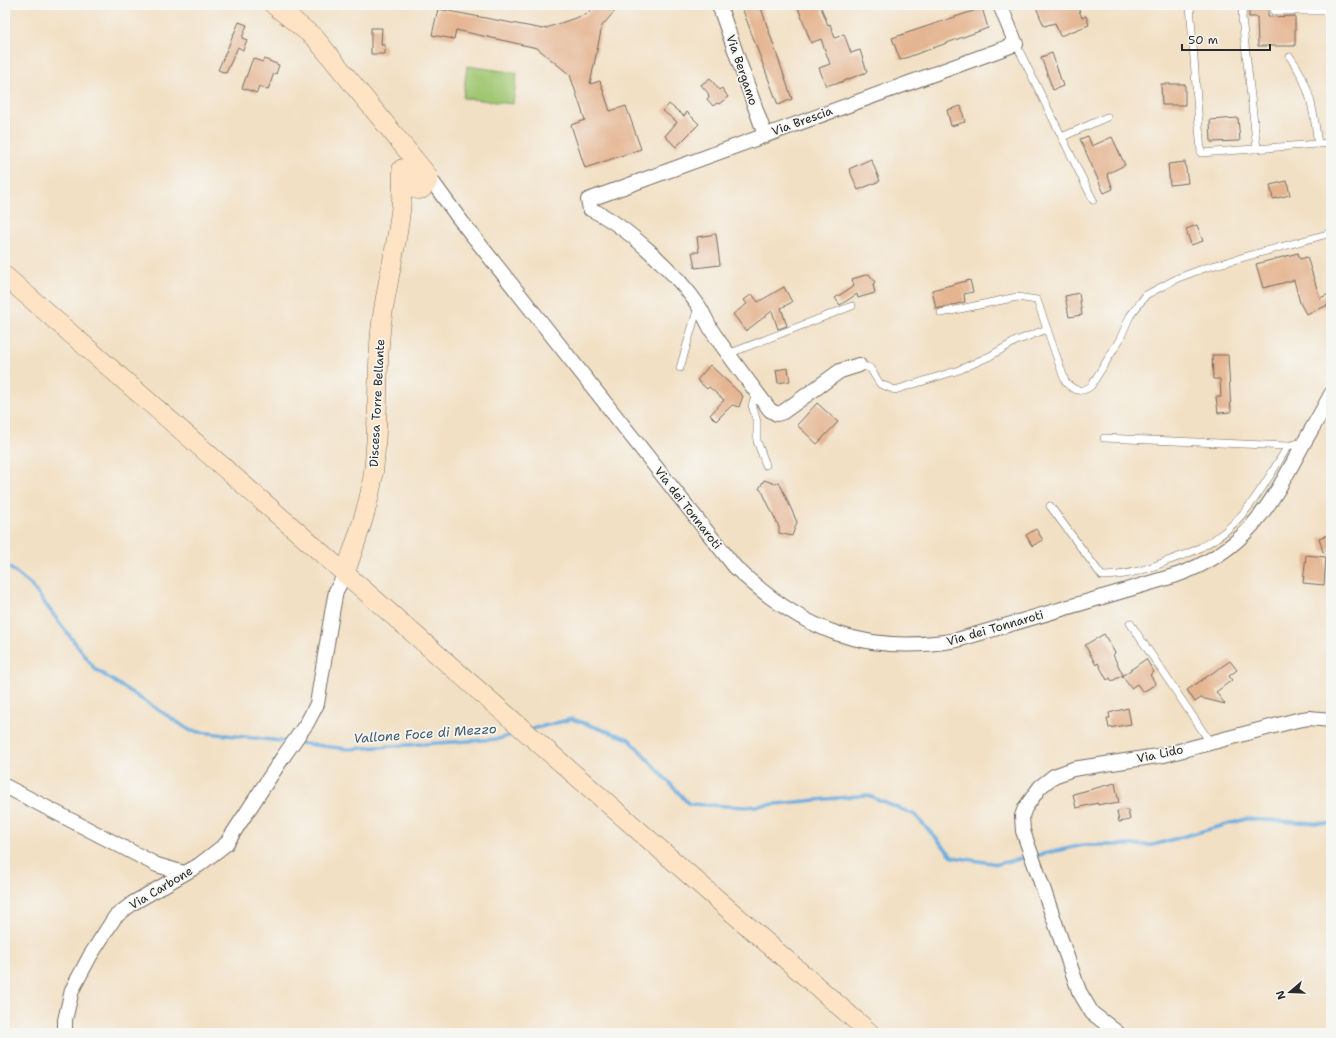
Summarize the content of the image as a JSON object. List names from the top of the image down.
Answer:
{
  "streets": {
    "main road": ["Discesa Torre Bellante"],
    "street": [
      "Via Bergamo",
      "Via Brescia",
      "Via dei Tonnaroti",
      "Via Lido",
      "Via Carbone"
    ]
  },
  "crossings": [
    ["Via Bergamo", "Via Brescia"],
    ["Discesa Torre Bellante", "Via dei Tonnaroti"],
    ["Discesa Torre Bellante", "Via Carbone"]
  ],
  "water": ["Vallone Foce di Mezzo"],
  "scale_bar": "50 m",
  "north": "left"
}
